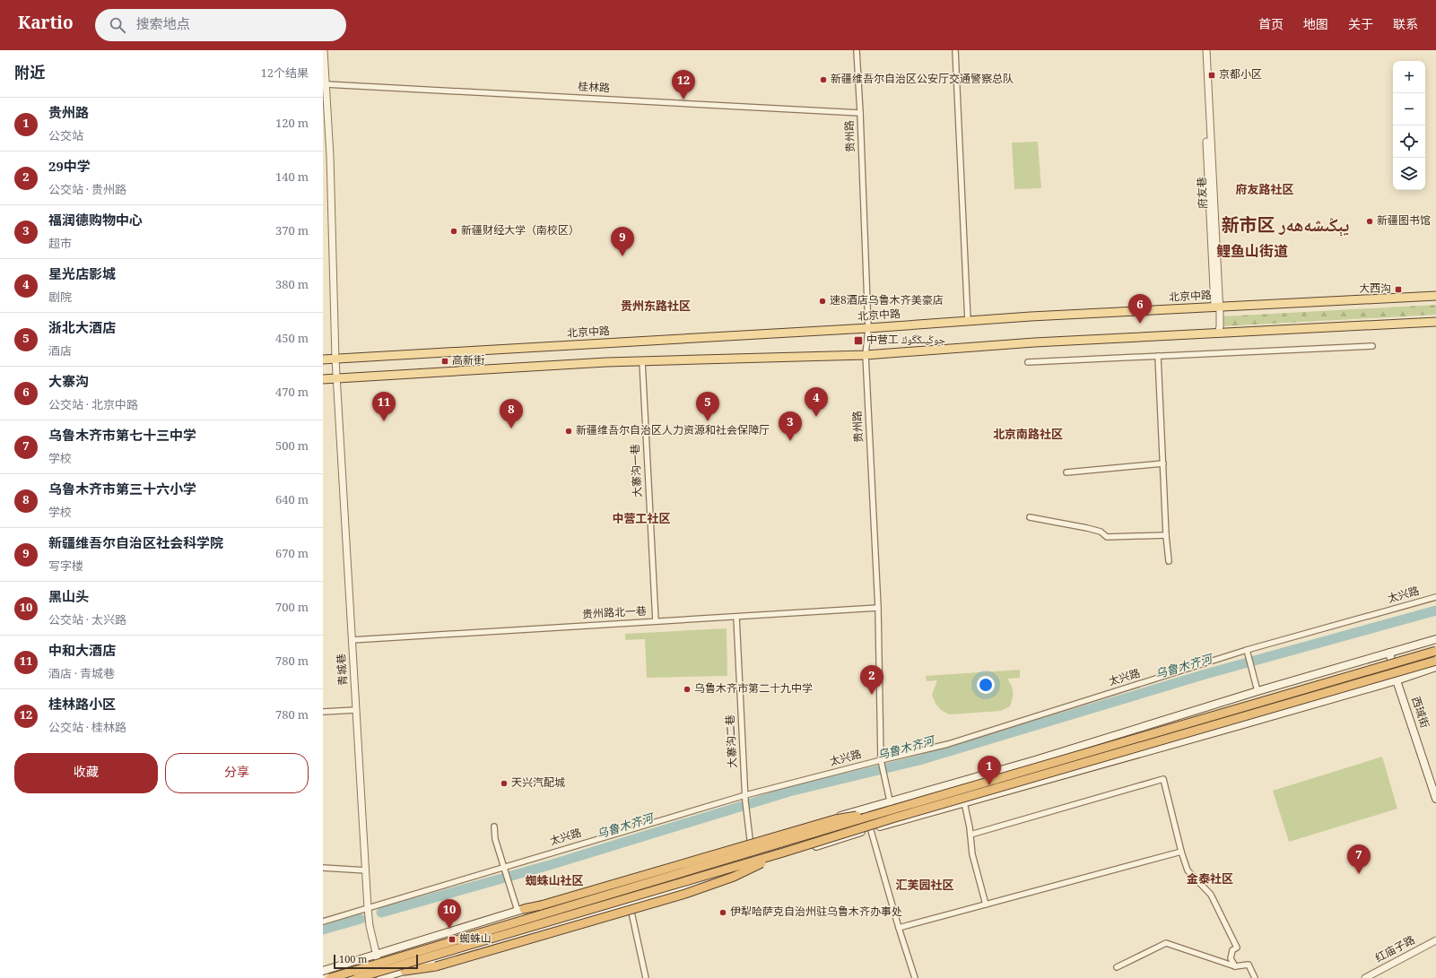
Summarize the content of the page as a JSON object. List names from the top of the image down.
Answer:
{
  "streets": {
    "main road": ["北京中路", "西珹街"],
    "street": [
      "桂林路",
      "贵州路",
      "府友巷",
      "大寨沟一巷",
      "太兴路",
      "贵州路北一巷",
      "青城巷",
      "大寨沟二巷",
      "红庙子路"
    ]
  },
  "crossings": [
    ["桂林路", "贵州路"],
    ["桂林路", "青城巷"],
    ["贵州路", "北京中路"],
    ["贵州路", "太兴路"],
    ["贵州路", "贵州路北一巷"],
    ["府友巷", "北京中路"],
    ["北京中路", "青城巷"],
    ["大寨沟一巷", "贵州路北一巷"],
    ["太兴路", "青城巷"],
    ["太兴路", "大寨沟二巷"],
    ["贵州路北一巷", "青城巷"],
    ["贵州路北一巷", "大寨沟二巷"]
  ],
  "districts": [
    "府友路社区",
    "新市区 يېڭىشەھەر",
    "鲤鱼山街道",
    "贵州东路社区",
    "北京南路社区",
    "中营工社区",
    "金泰社区",
    "蜘蛛山社区",
    "汇芙园社区"
  ],
  "water": ["乌鲁木齐河"],
  "places": {
    "transit": [
      "京都小区",
      "大西沟",
      "中营工 جوڭيىڭگوڭ",
      "高新街",
      "蜘蛛山"
    ],
    "other": [
      "新疆维吾尔自治区公安厅交通警察总队",
      "新疆图书馆",
      "新疆财经大学（南校区）",
      "速8酒店乌鲁木齐美豪店",
      "新疆维吾尔自治区人力资源和社会保障厅",
      "乌鲁木齐市第二十九中学",
      "天兴汽配城",
      "伊犁哈萨克自治州驻乌鲁木齐办事处"
    ]
  },
  "scale_bar": "100 m",
  "page": {
    "header": "Kartio",
    "search": "搜索地点",
    "nav": [
      "首页",
      "地图",
      "关于",
      "联系"
    ],
    "heading": ["附近", "12个结果"],
    "map_buttons": ["+", "−"],
    "pins": [
      "12",
      "9",
      "6",
      "4",
      "5",
      "11",
      "8",
      "3",
      "2",
      "1",
      "7",
      "10"
    ],
    "list": [
      {
        "mark": "1",
        "name": "贵州路",
        "note": "公交站",
        "value": "120 m"
      },
      {
        "mark": "2",
        "name": "29中学",
        "note": "公交站 · 贵州路",
        "value": "140 m"
      },
      {
        "mark": "3",
        "name": "福润德购物中心",
        "note": "超市",
        "value": "370 m"
      },
      {
        "mark": "4",
        "name": "星光店影城",
        "note": "剧院",
        "value": "380 m"
      },
      {
        "mark": "5",
        "name": "浙北大酒店",
        "note": "酒店",
        "value": "450 m"
      },
      {
        "mark": "6",
        "name": "大寨沟",
        "note": "公交站 · 北京中路",
        "value": "470 m"
      },
      {
        "mark": "7",
        "name": "乌鲁木齐市第七十三中学",
        "note": "学校",
        "value": "500 m"
      },
      {
        "mark": "8",
        "name": "乌鲁木齐市第三十六小学",
        "note": "学校",
        "value": "640 m"
      },
      {
        "mark": "9",
        "name": "新疆维吾尔自治区社会科学院",
        "note": "写字楼",
        "value": "670 m"
      },
      {
        "mark": "10",
        "name": "黑山头",
        "note": "公交站 · 太兴路",
        "value": "700 m"
      },
      {
        "mark": "11",
        "name": "中和大酒店",
        "note": "酒店 · 青城巷",
        "value": "780 m"
      },
      {
        "mark": "12",
        "name": "桂林路小区",
        "note": "公交站 · 桂林路",
        "value": "780 m"
      }
    ],
    "buttons": ["收藏", "分享"],
    "scale": "100 m"
  }
}
